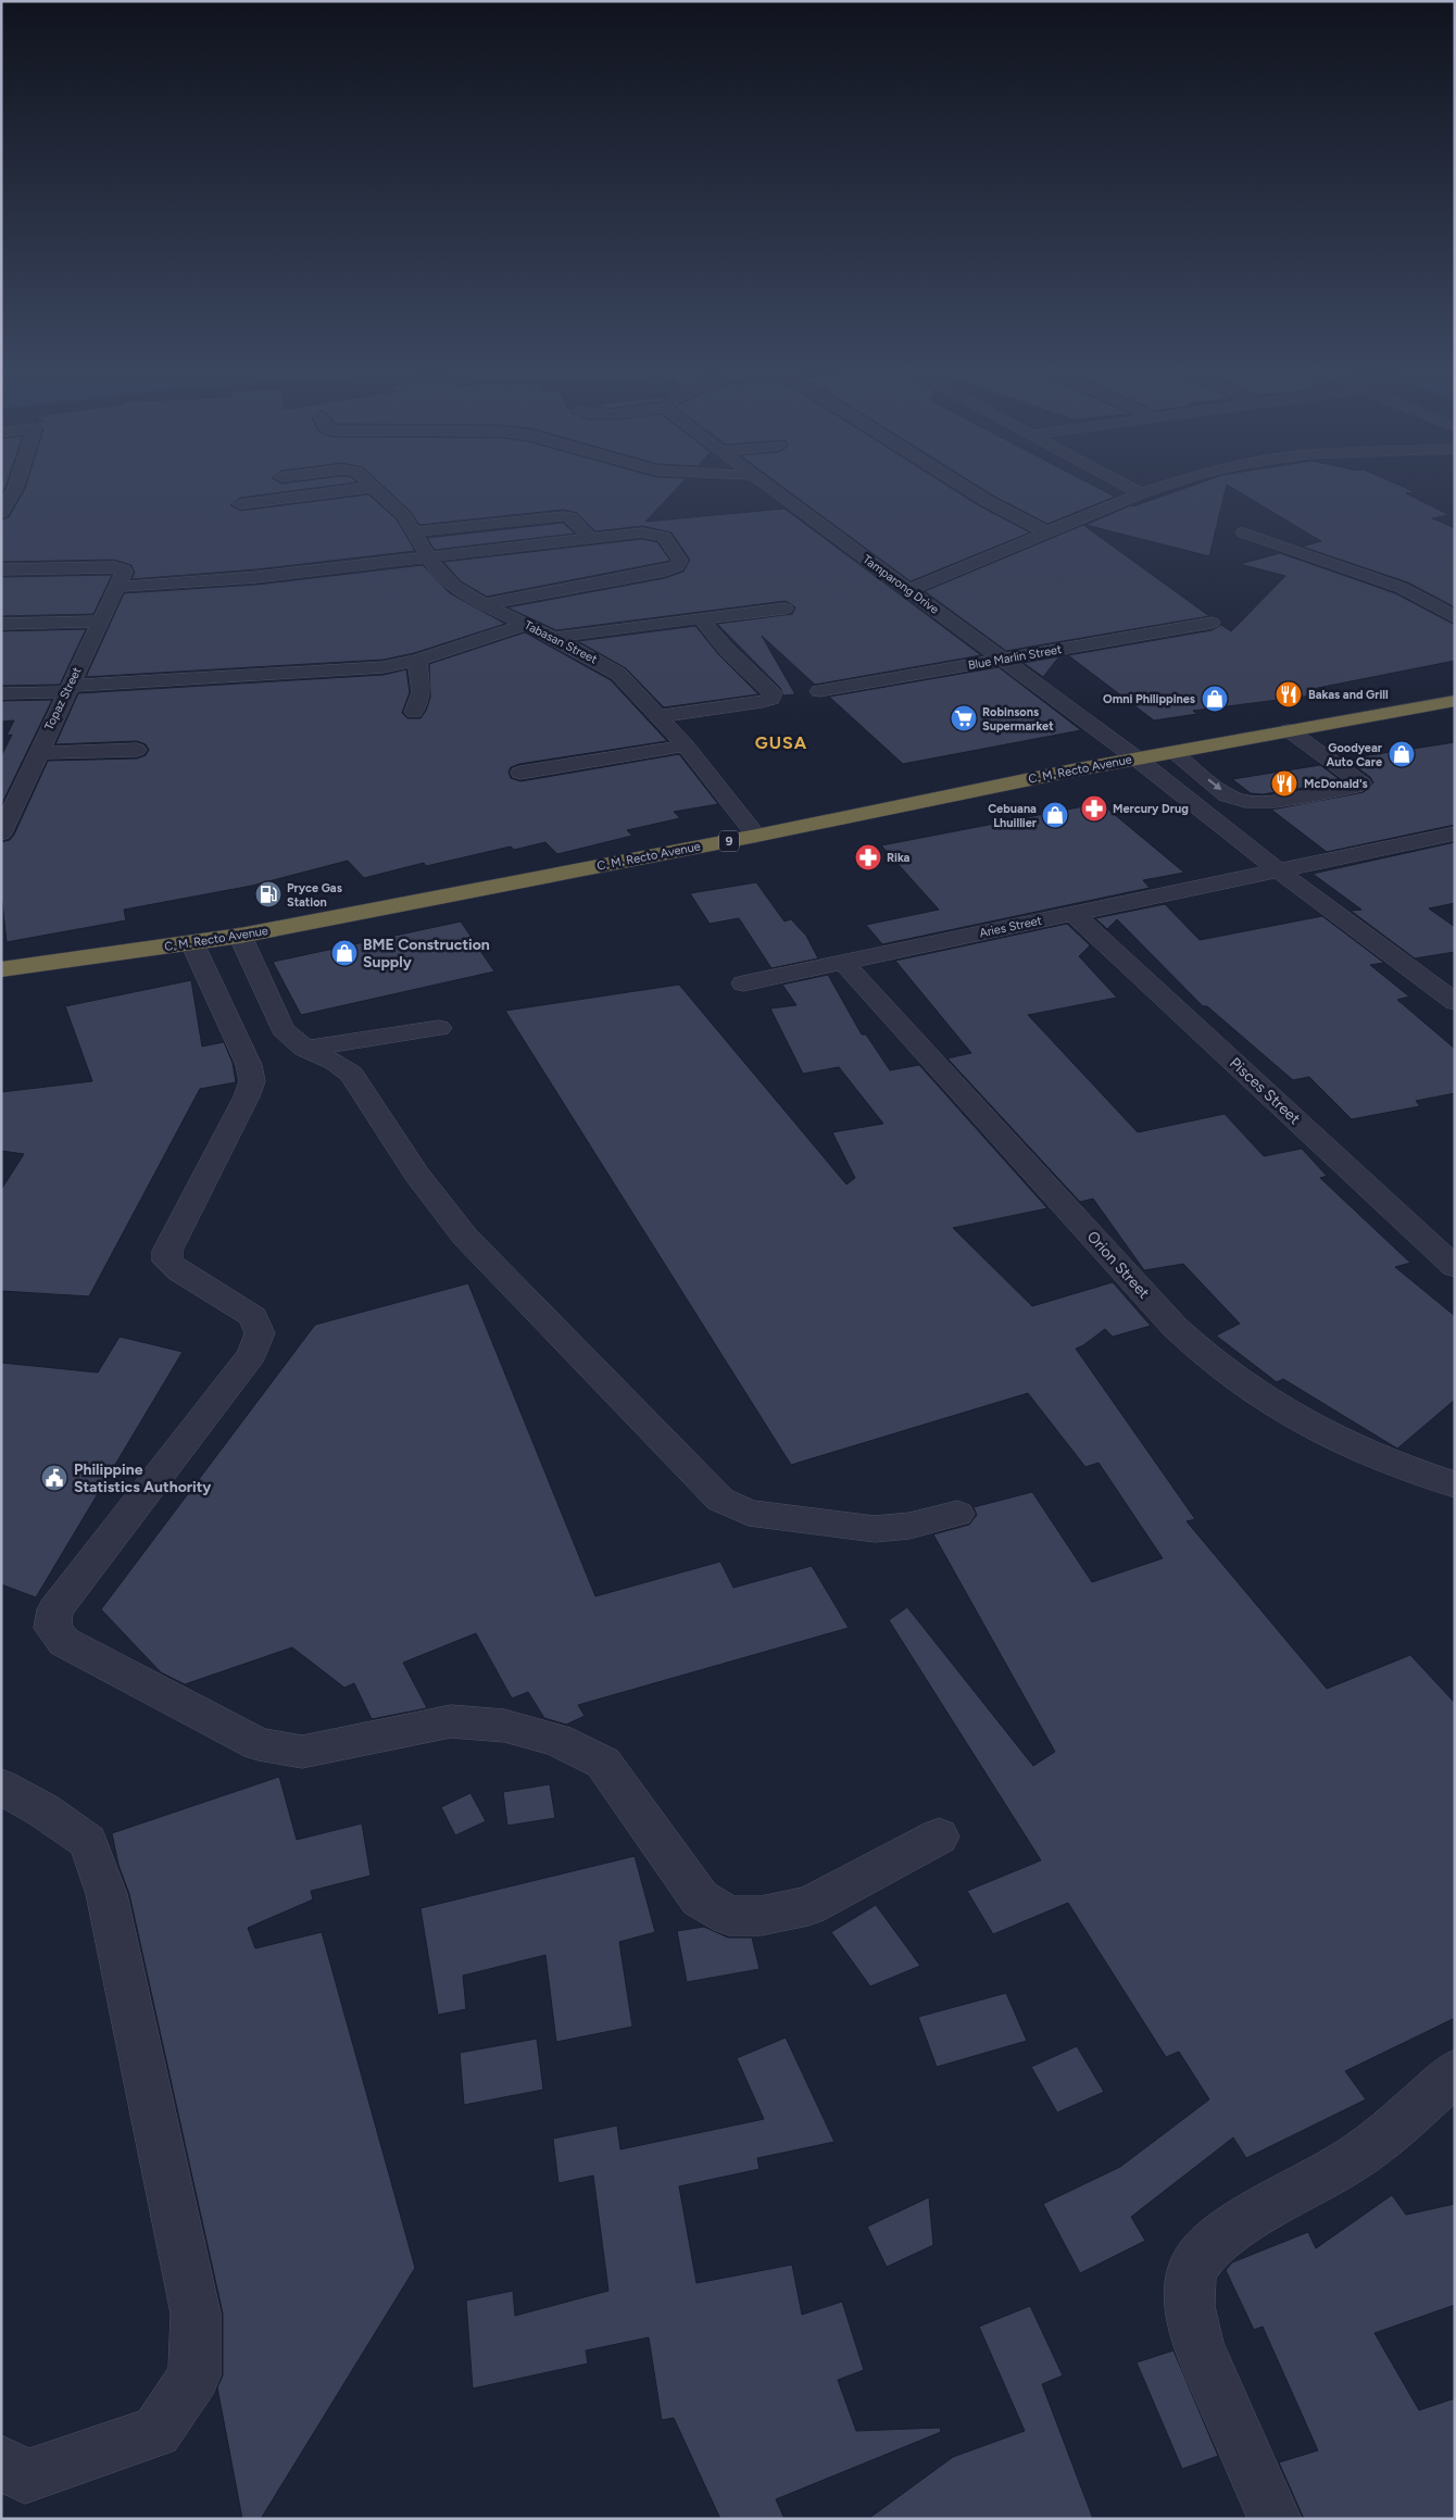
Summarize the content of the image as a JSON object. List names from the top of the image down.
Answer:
{
  "streets": {
    "highway": ["C. M. Recto Avenue", "9"],
    "street": [
      "Tamparong Drive",
      "Tabasan Street",
      "Blue Marlin Street",
      "Topaz Street",
      "Aries Street",
      "Pisces Street",
      "Orion Street"
    ]
  },
  "crossings": [
    ["Tamparong Drive", "Blue Marlin Street"],
    ["Tamparong Drive", "C. M. Recto Avenue"],
    ["Tabasan Street", "C. M. Recto Avenue"],
    ["Aries Street", "Pisces Street"],
    ["Aries Street", "Orion Street"]
  ],
  "districts": ["GUSA"],
  "places": {
    "restaurant": ["Bakas and Grill", "McDonald's"],
    "shop": [
      "Omni Philippines",
      "Goodyear Auto Care",
      "Cebuana Lhuillier",
      "BME Construction Supply"
    ],
    "supermarket": ["Robinsons Supermarket"],
    "pharmacy": ["Mercury Drug", "Rika"],
    "fuel station": ["Pryce Gas Station"],
    "public building": ["Philippine Statistics Authority"]
  }
}
